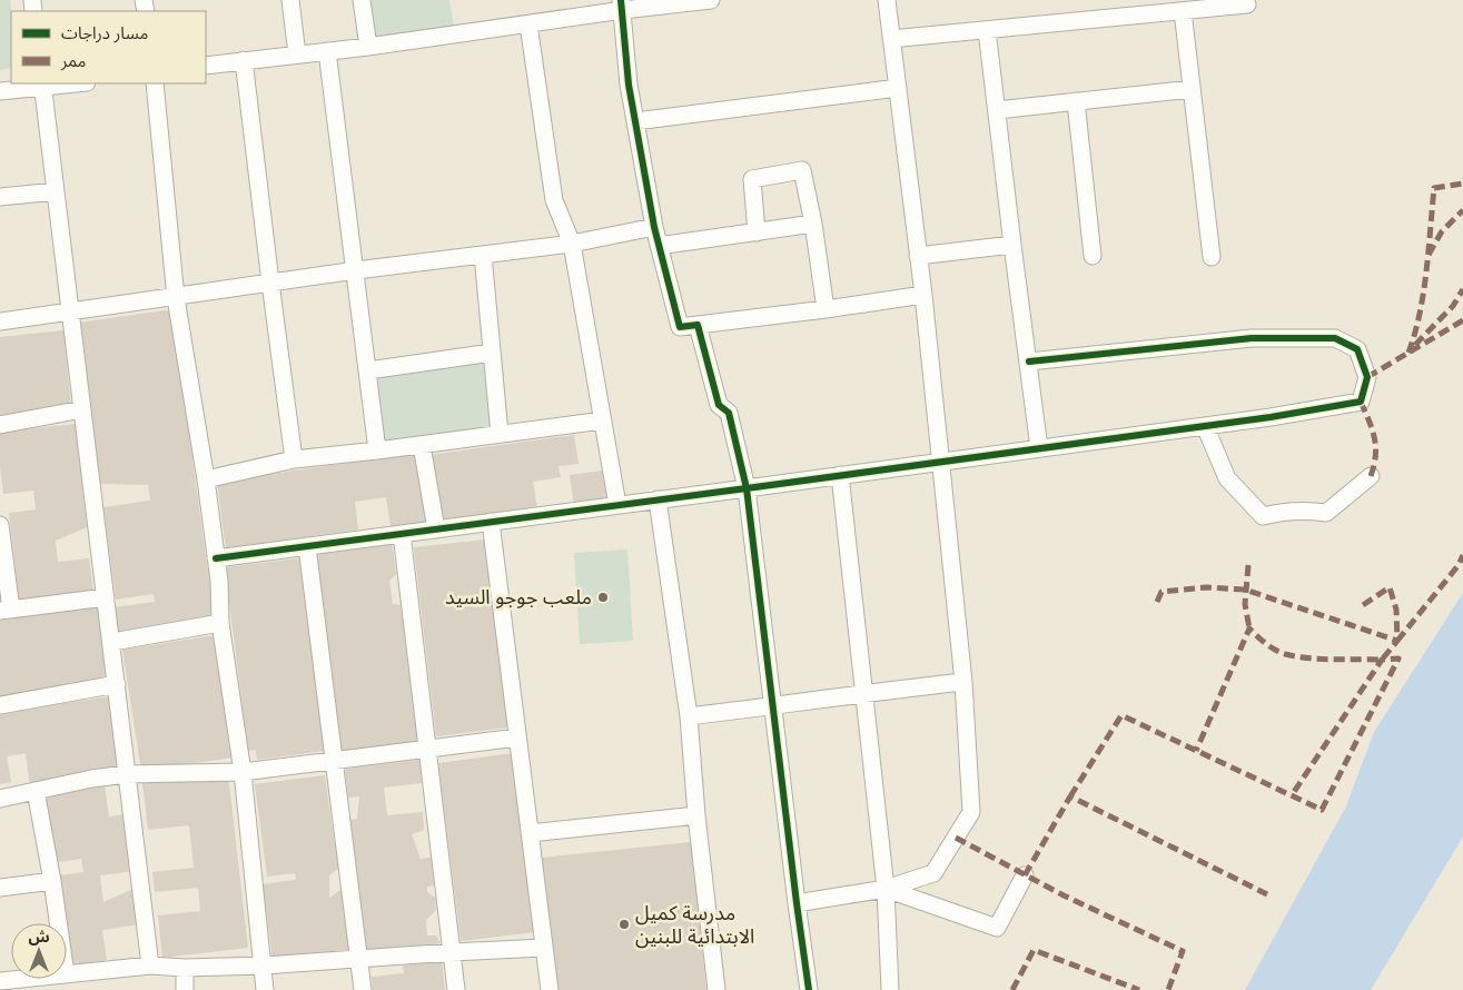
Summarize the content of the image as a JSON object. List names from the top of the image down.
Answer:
{
  "places": ["ملعب جوجو السيد", "مدرسة كميل الابتدائية للبنين"],
  "legend": ["مسار دراجات", "ممر"],
  "north": "top"
}
